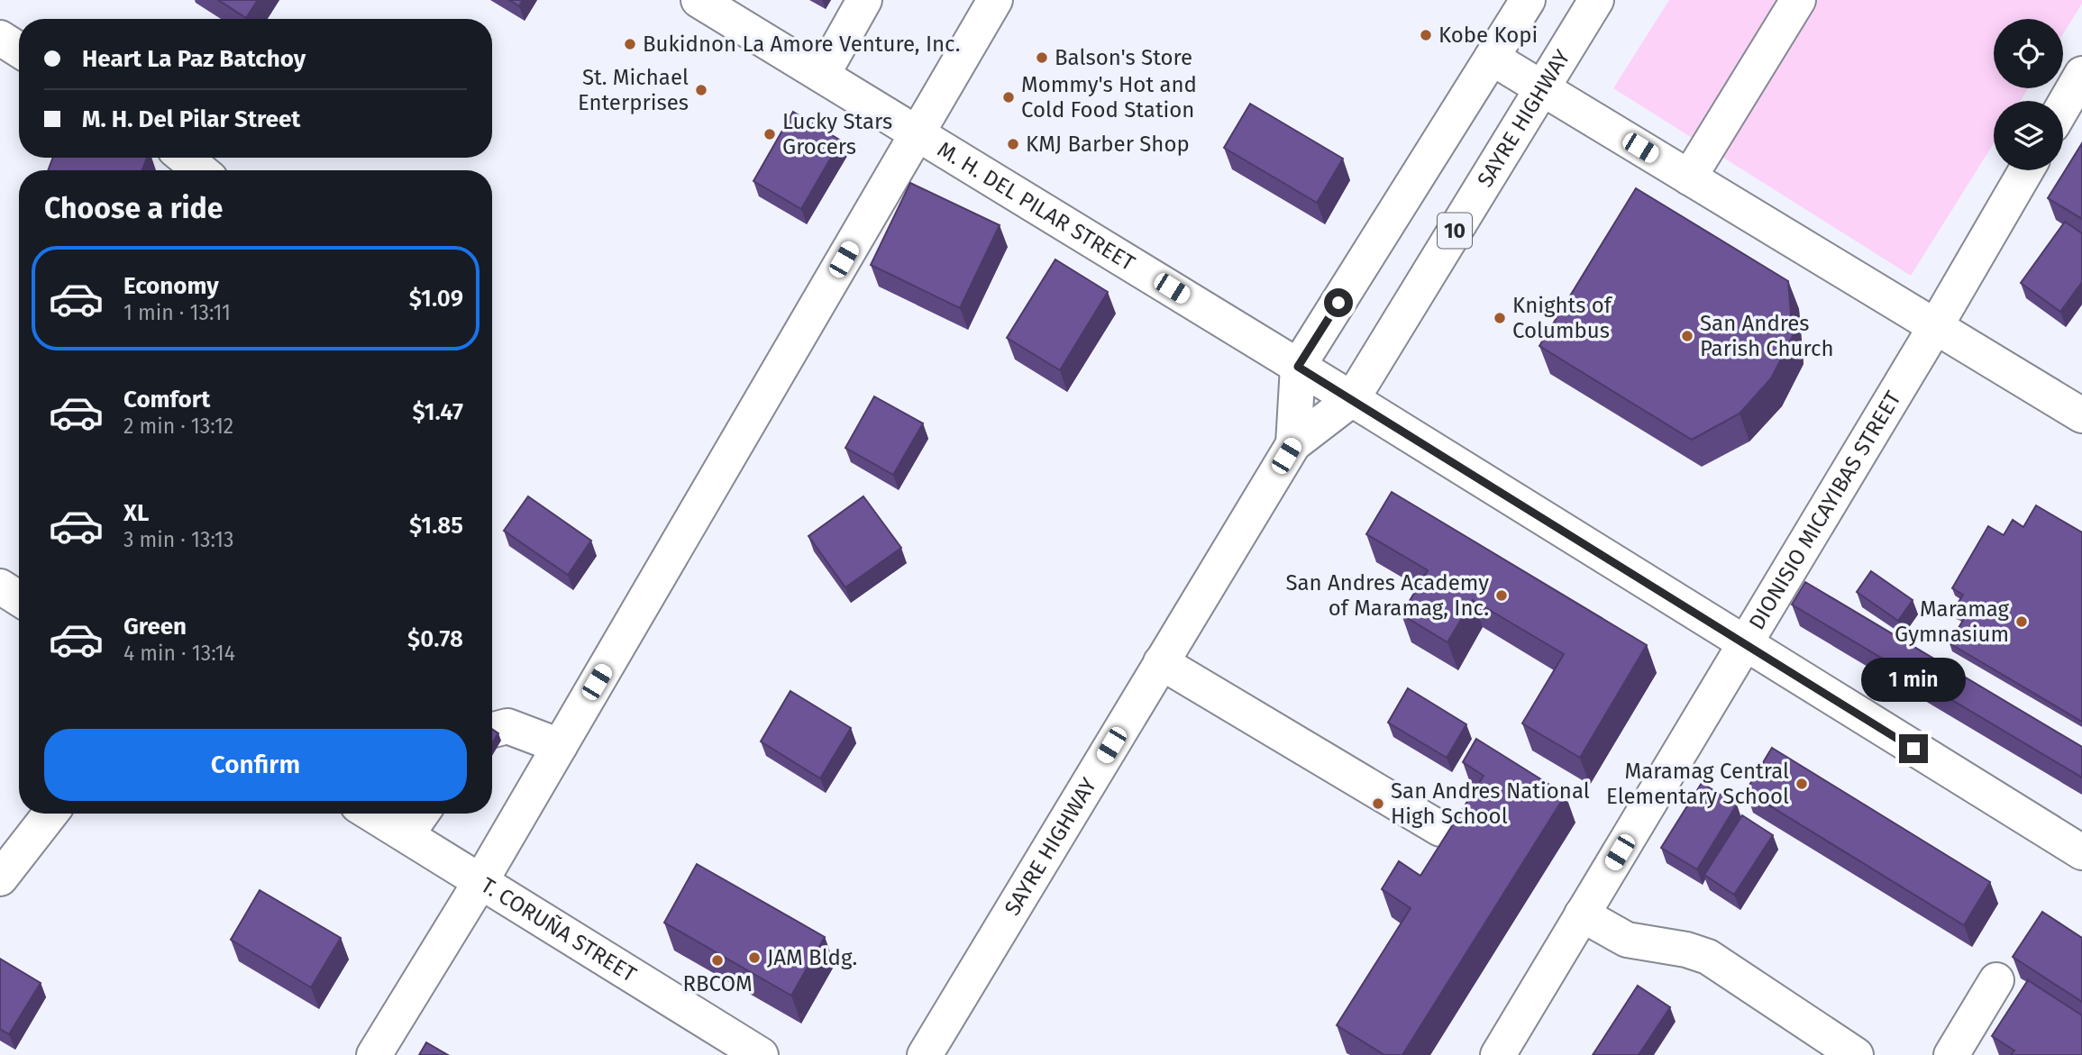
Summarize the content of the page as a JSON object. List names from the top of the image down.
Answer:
{
  "streets": {
    "main road": [
      "SAYRE HIGHWAY",
      "M. H. DEL PILAR STREET",
      "10",
      "DIONISIO MICAYIBAS STREET",
      "T. CORUÑA STREET"
    ]
  },
  "crossings": [
    ["SAYRE HIGHWAY", "M. H. DEL PILAR STREET"],
    ["M. H. DEL PILAR STREET", "DIONISIO MICAYIBAS STREET"]
  ],
  "places": [
    "Kobe Kopi",
    "Bukidnon La Amore Venture, Inc.",
    "Balson's Store",
    "St. Michael Enterprises",
    "Mommy's Hot and Cold Food Station",
    "Lucky Stars Grocers",
    "KMJ Barber Shop",
    "Knights of Columbus",
    "San Andres Parish Church",
    "San Andres Academy of Maramag, Inc.",
    "Maramag Gymnasium",
    "Maramag Central Elementary School",
    "San Andres National High School",
    "JAM Bldg.",
    "RBCOM"
  ],
  "page": {
    "banner": ["Heart La Paz Batchoy", "M. H. Del Pilar Street"],
    "heading": "Choose a ride",
    "list": [
      {
        "name": "Economy",
        "note": "1 min · 13:11",
        "value": "$1.09"
      },
      {
        "name": "Comfort",
        "note": "2 min · 13:12",
        "value": "$1.47"
      },
      {
        "name": "XL",
        "note": "3 min · 13:13",
        "value": "$1.85"
      },
      {
        "name": "Green",
        "note": "4 min · 13:14",
        "value": "$0.78"
      }
    ],
    "bubble": "1 min",
    "buttons": "Confirm"
  }
}
